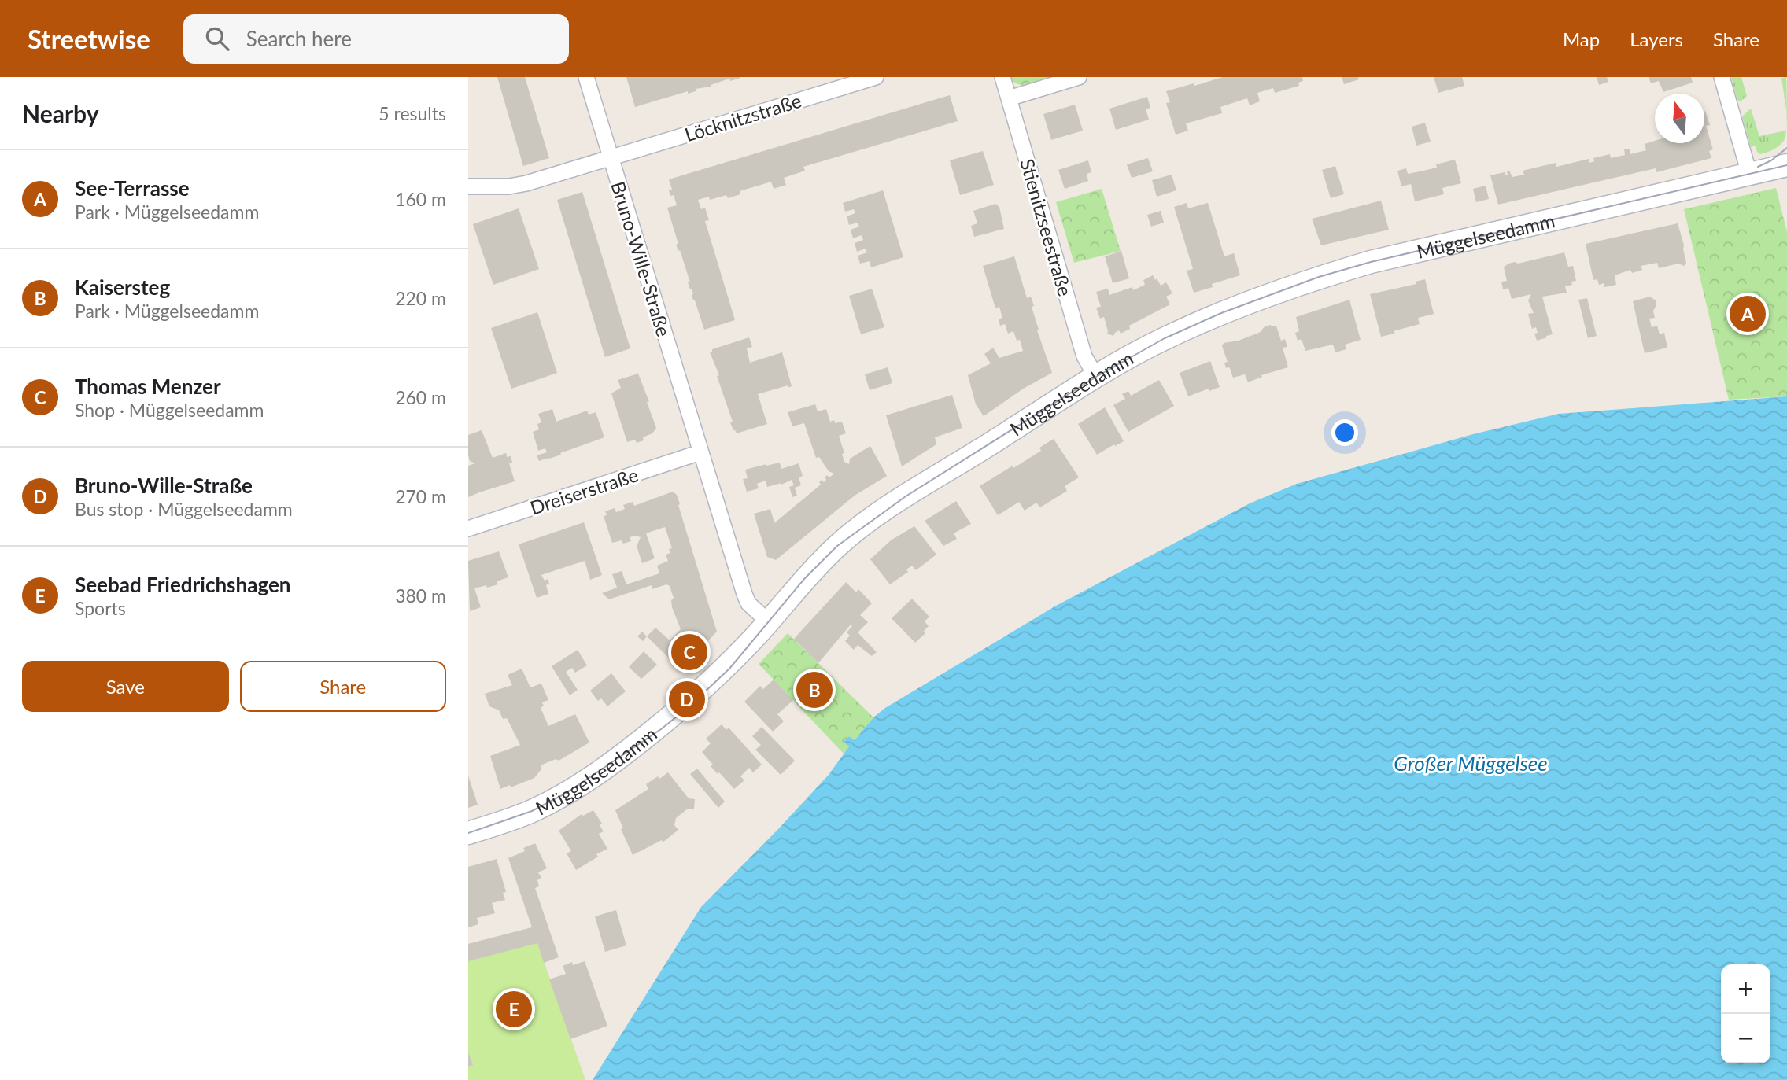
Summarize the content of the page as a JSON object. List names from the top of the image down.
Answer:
{
  "streets": {
    "main road": ["Müggelseedamm"],
    "street": [
      "Löcknitzstraße",
      "Stienitzseestraße",
      "Bruno-Wille-Straße",
      "Dreiserstraße"
    ]
  },
  "crossings": [
    ["Löcknitzstraße", "Bruno-Wille-Straße"],
    ["Stienitzseestraße", "Müggelseedamm"],
    ["Müggelseedamm", "Bruno-Wille-Straße"],
    ["Bruno-Wille-Straße", "Dreiserstraße"]
  ],
  "water": ["Großer Müggelsee"],
  "north": "top",
  "page": {
    "header": "Streetwise",
    "search": "Search here",
    "nav": ["Map", "Layers", "Share"],
    "heading": ["Nearby", "5 results"],
    "list": [
      {
        "mark": "A",
        "name": "See-Terrasse",
        "note": "Park · Müggelseedamm",
        "value": "160 m"
      },
      {
        "mark": "B",
        "name": "Kaisersteg",
        "note": "Park · Müggelseedamm",
        "value": "220 m"
      },
      {
        "mark": "C",
        "name": "Thomas Menzer",
        "note": "Shop · Müggelseedamm",
        "value": "260 m"
      },
      {
        "mark": "D",
        "name": "Bruno-Wille-Straße",
        "note": "Bus stop · Müggelseedamm",
        "value": "270 m"
      },
      {
        "mark": "E",
        "name": "Seebad Friedrichshagen",
        "note": "Sports",
        "value": "380 m"
      }
    ],
    "pins": [
      "A",
      "C",
      "B",
      "D",
      "E"
    ],
    "buttons": ["Save", "Share"],
    "map_buttons": ["+", "−"]
  }
}
